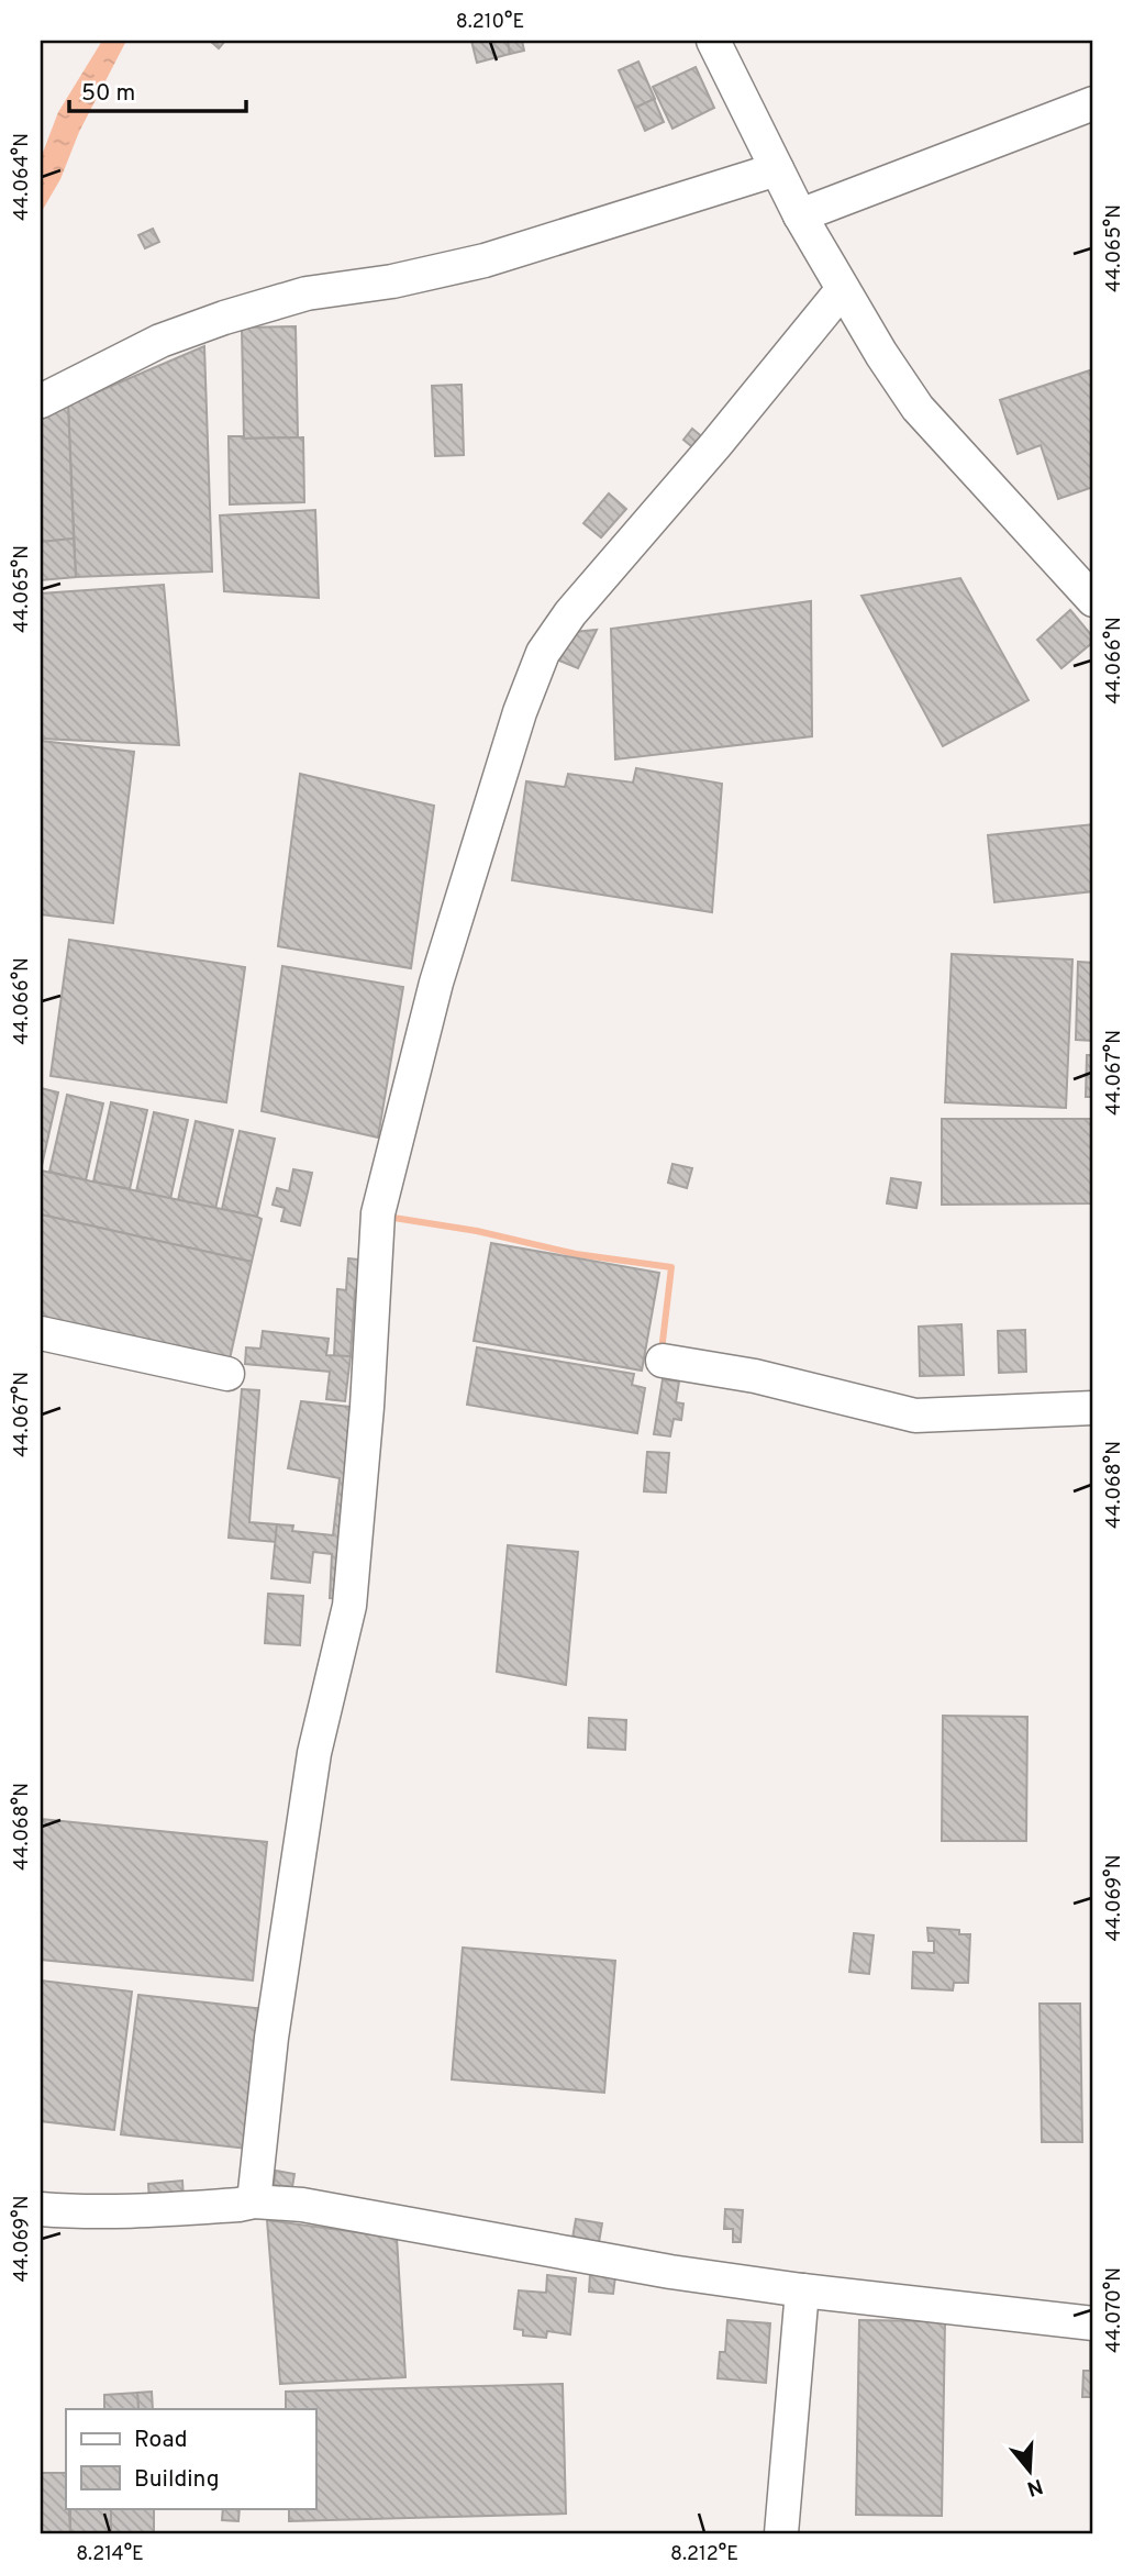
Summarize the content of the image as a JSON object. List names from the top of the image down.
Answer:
{
  "legend": ["Road", "Building"],
  "scale_bar": "50 m",
  "north": "bottom",
  "coordinates": [
    "8.210°E",
    "44.064°N",
    "44.065°N",
    "44.066°N",
    "44.067°N",
    "44.068°N",
    "44.069°N",
    "44.070°N",
    "8.214°E",
    "8.212°E"
  ]
}
